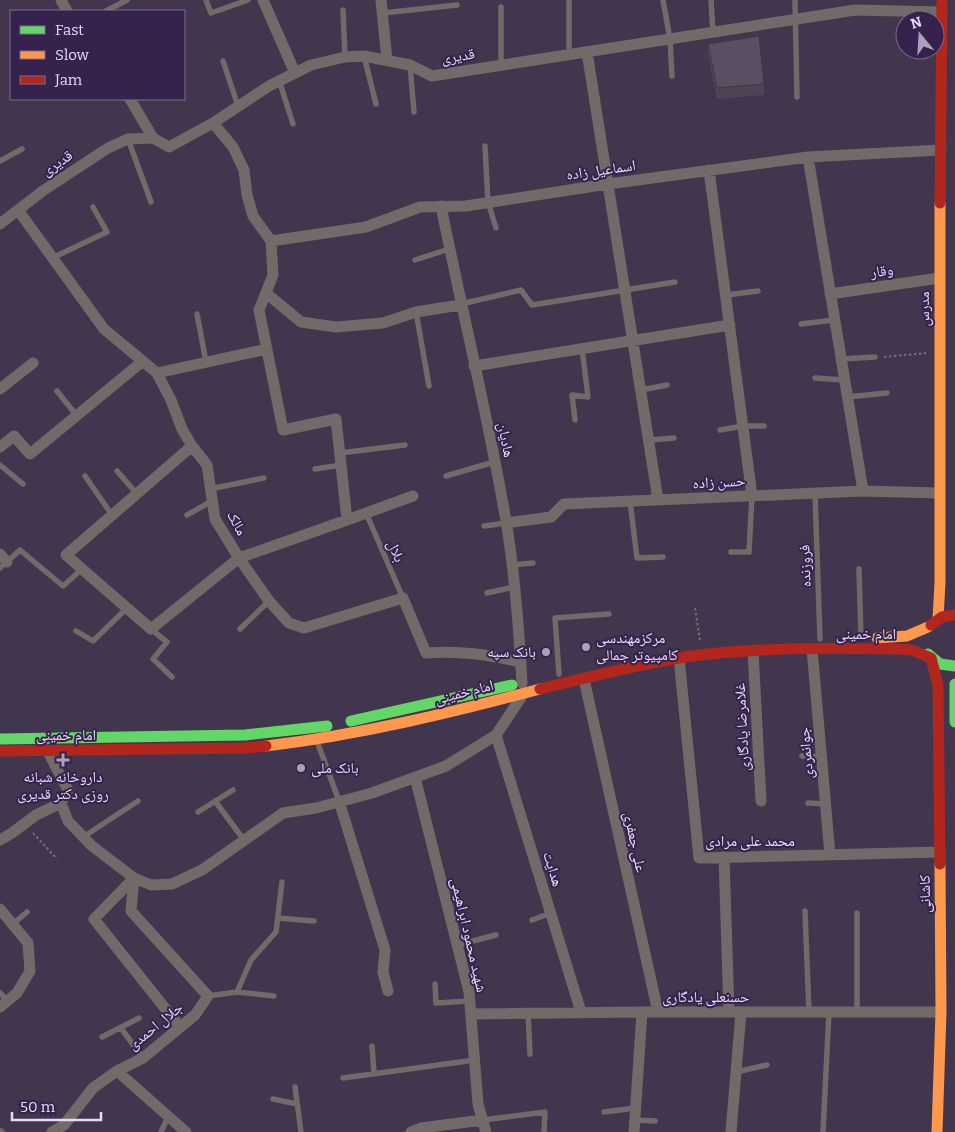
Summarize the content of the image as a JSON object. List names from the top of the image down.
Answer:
{
  "streets": {
    "main road": ["مدرس", "امام خمینی", "کاشانی"],
    "street": [
      "قدیری",
      "اسماعیل زاده",
      "وقار",
      "هادیان",
      "حسن زاده",
      "مالک",
      "غلامرضا یادگاری",
      "جوانمردی",
      "محمد علی مرادی",
      "علی جعفری",
      "هدایت",
      "شهید محمود ابراهیمی",
      "حسنعلی یادگاری",
      "جلال احمدی"
    ],
    "lane": ["بلال", "فروزنده"]
  },
  "crossings": [
    ["قدیری", "مدرس"],
    ["قدیری", "مالک"],
    ["اسماعیل زاده", "مدرس"],
    ["اسماعیل زاده", "هادیان"],
    ["وقار", "مدرس"],
    ["مدرس", "حسن زاده"],
    ["هادیان", "حسن زاده"],
    ["هادیان", "امام خمینی"],
    ["حسن زاده", "فروزنده"],
    ["مالک", "بلال"],
    ["فروزنده", "امام خمینی"],
    ["امام خمینی", "غلامرضا یادگاری"],
    ["امام خمینی", "جوانمردی"],
    ["امام خمینی", "محمد علی مرادی"],
    ["امام خمینی", "علی جعفری"],
    ["امام خمینی", "کاشانی"],
    ["جوانمردی", "محمد علی مرادی"],
    ["محمد علی مرادی", "کاشانی"],
    ["علی جعفری", "حسنعلی یادگاری"],
    ["هدایت", "حسنعلی یادگاری"],
    ["کاشانی", "حسنعلی یادگاری"],
    ["شهید محمود ابراهیمی", "حسنعلی یادگاری"]
  ],
  "places": {
    "other": ["مرکزمهندسی کامپیوتر جمالی", "بانک سپه", "بانک ملی"],
    "health": ["داروخانه شبانه روزی دکتر قدیری"]
  },
  "legend": ["Fast", "Slow", "Jam"],
  "scale_bar": "50 m",
  "north": "top"
}
